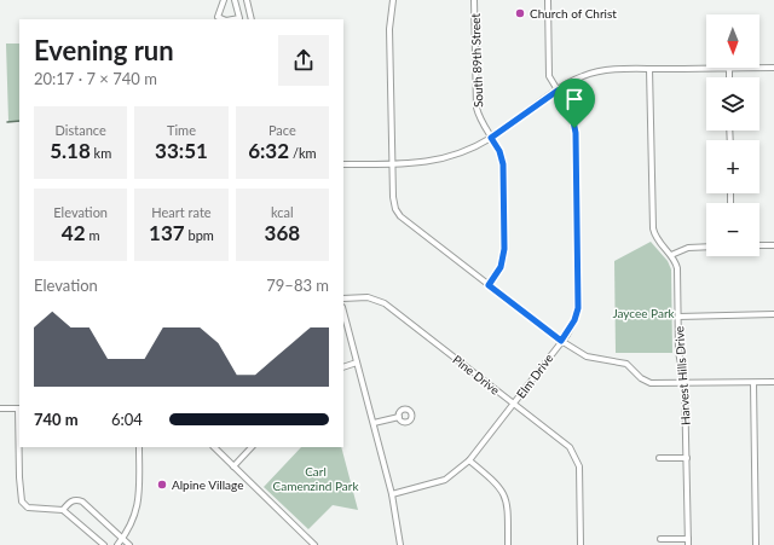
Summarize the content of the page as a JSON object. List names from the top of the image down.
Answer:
{
  "streets": {
    "street": [
      "South 89th Street",
      "Pine Drive",
      "Elm Drive",
      "Harvest Hills Drive"
    ]
  },
  "crossings": [
    ["Pine Drive", "Elm Drive"]
  ],
  "parks": ["Jaycee Park", "Carl Camenzind Park"],
  "places": ["Church of Christ", "Alpine Village"],
  "north": "bottom",
  "page": {
    "map_buttons": ["+", "−"],
    "heading": ["Evening run", "20:17 · 7 × 740 m"],
    "stats": [
      ["Distance", "5.18 km"],
      ["Time", "33:51"],
      ["Pace", "6:32 /km"],
      ["Elevation", "42 m"],
      ["Heart rate", "137 bpm"],
      ["kcal", "368"]
    ],
    "chart": ["Elevation", "79–83 m"],
    "list": [
      {
        "name": "740 m",
        "note": "6:04"
      }
    ]
  }
}
